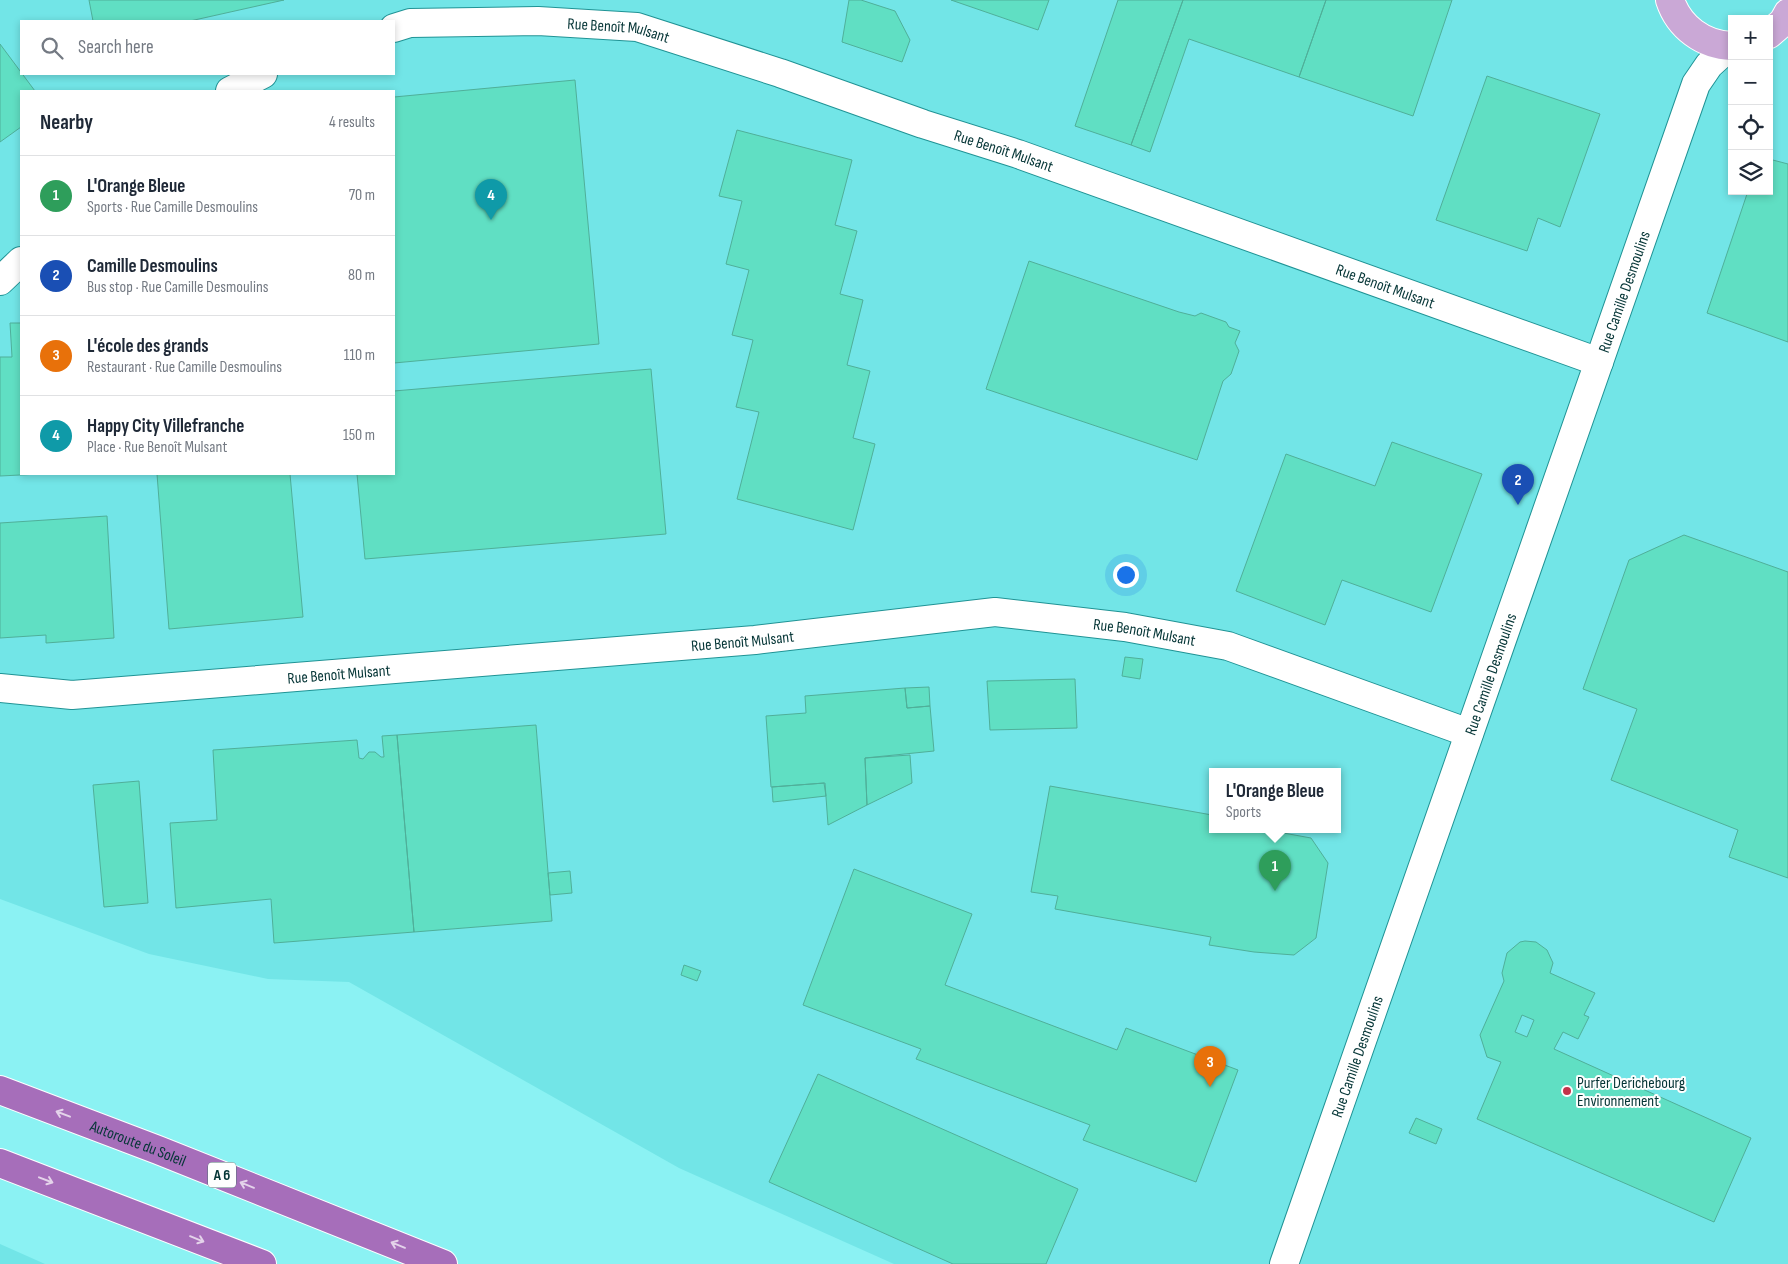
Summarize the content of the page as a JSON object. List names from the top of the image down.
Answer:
{
  "streets": {
    "highway": ["Autoroute du Soleil", "A 6"],
    "street": ["Rue Benoît Mulsant", "Rue Camille Desmoulins"]
  },
  "crossings": [
    ["Rue Benoît Mulsant", "Rue Camille Desmoulins"]
  ],
  "places": ["Purfer Derichebourg Environnement"],
  "page": {
    "map_buttons": ["+", "−"],
    "search": "Search here",
    "heading": ["Nearby", "4 results"],
    "list": [
      {
        "mark": "1",
        "name": "L'Orange Bleue",
        "note": "Sports · Rue Camille Desmoulins",
        "value": "70 m"
      },
      {
        "mark": "2",
        "name": "Camille Desmoulins",
        "note": "Bus stop · Rue Camille Desmoulins",
        "value": "80 m"
      },
      {
        "mark": "3",
        "name": "L'école des grands",
        "note": "Restaurant · Rue Camille Desmoulins",
        "value": "110 m"
      },
      {
        "mark": "4",
        "name": "Happy City Villefranche",
        "note": "Place · Rue Benoît Mulsant",
        "value": "150 m"
      }
    ],
    "pins": [
      "4",
      "2",
      "1",
      "3"
    ],
    "popup": ["L'Orange Bleue", "Sports"]
  }
}
